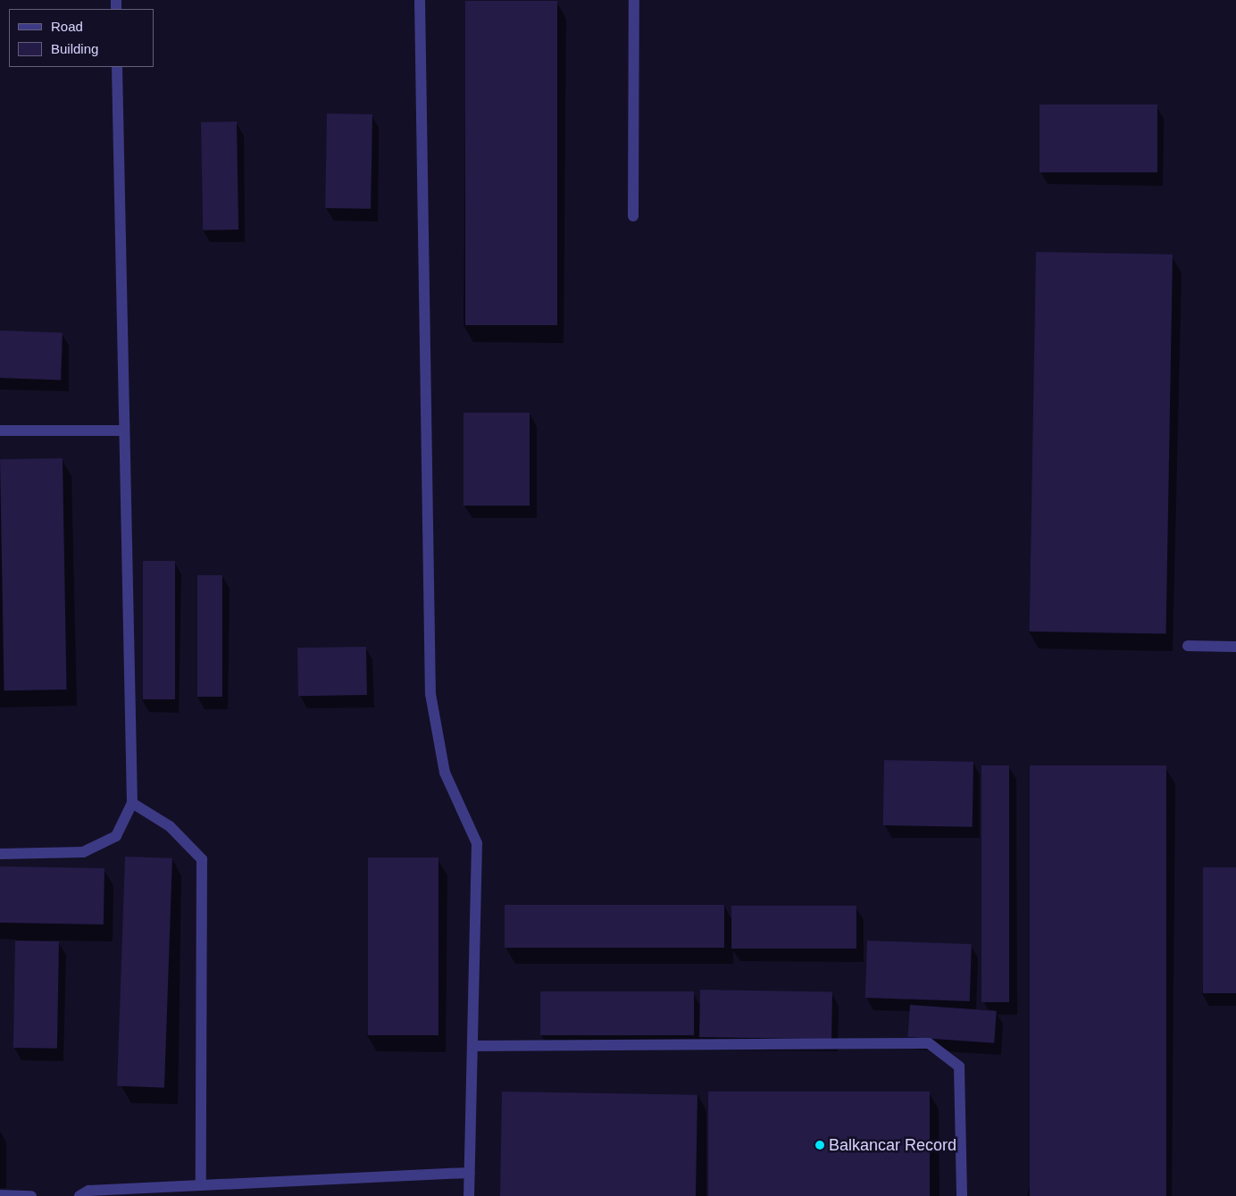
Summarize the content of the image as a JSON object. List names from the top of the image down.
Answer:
{
  "places": ["Balkancar Record"],
  "legend": ["Road", "Building"]
}
